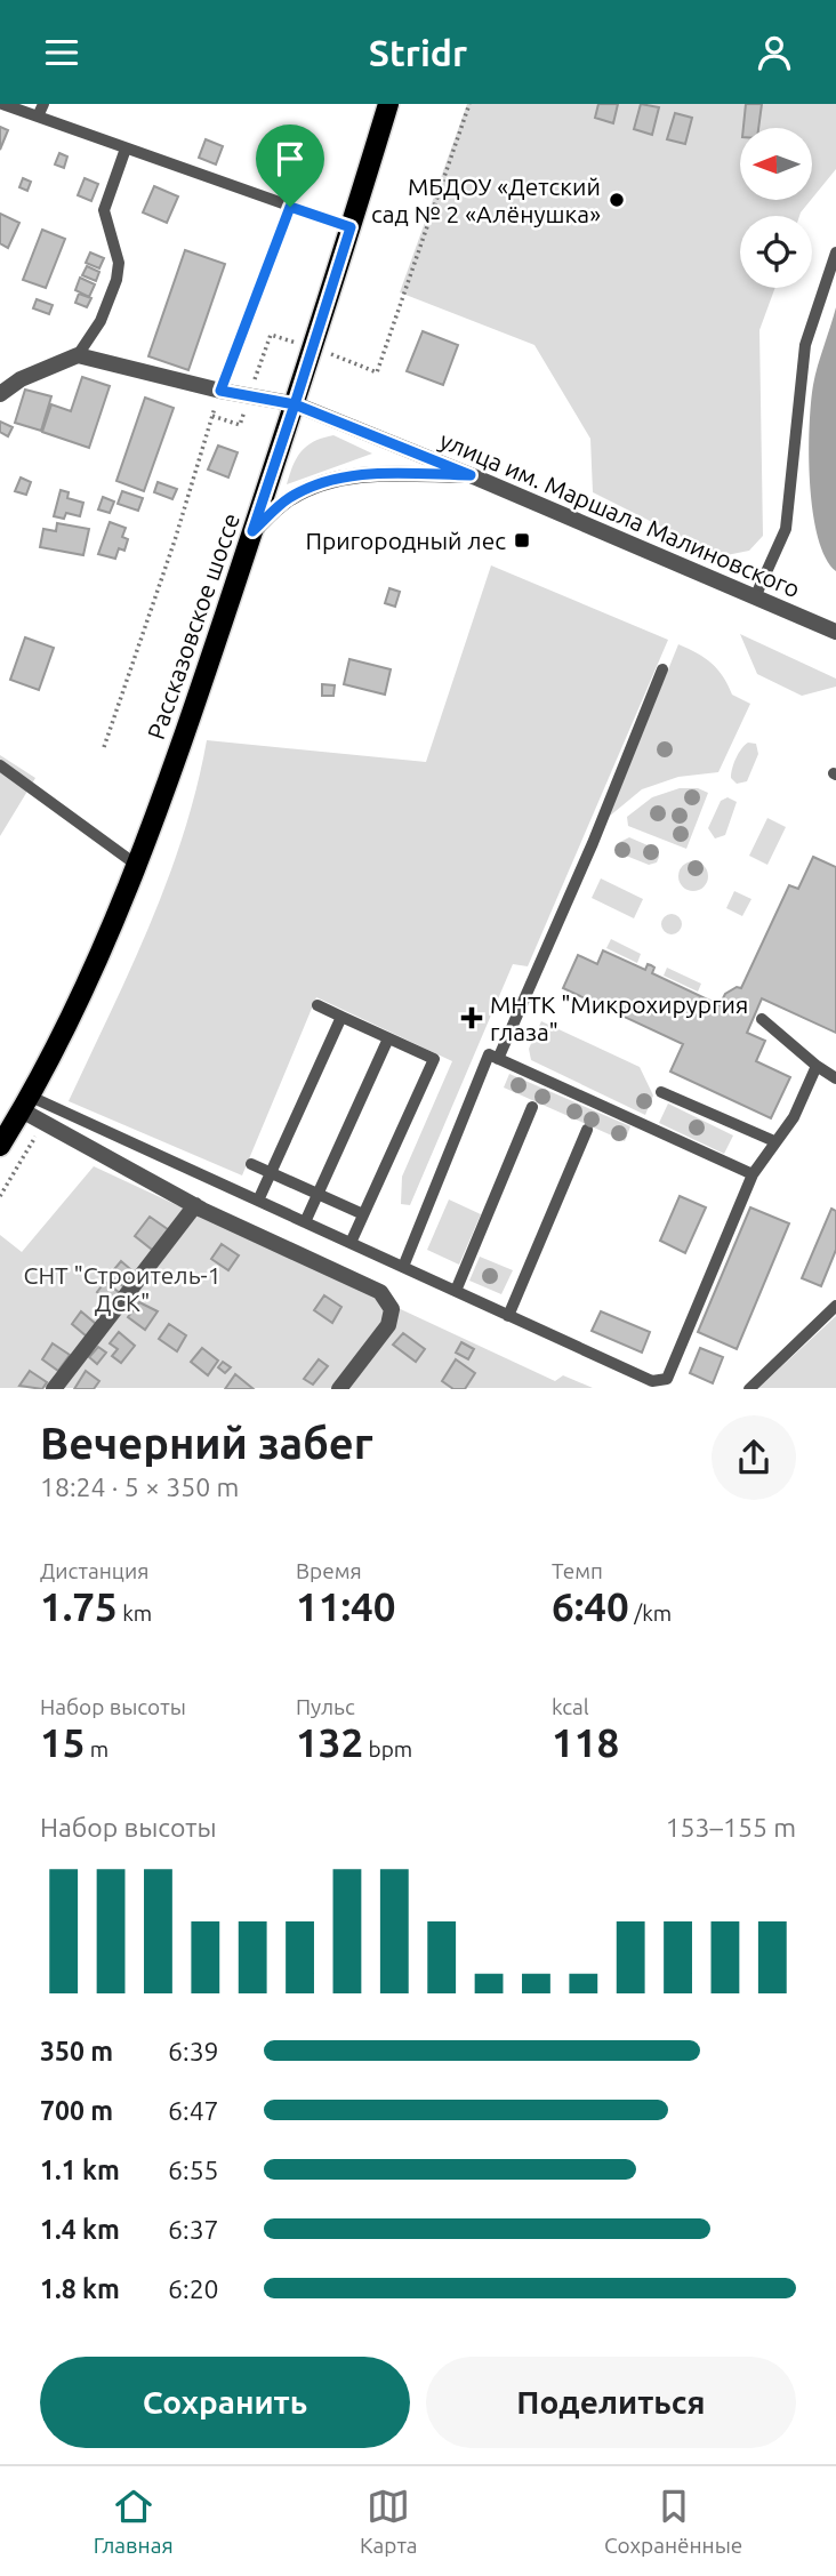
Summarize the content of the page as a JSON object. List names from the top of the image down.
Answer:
{
  "streets": {
    "main road": ["Рассказовское шоссе"],
    "street": ["улица им. Маршала Малиновского"]
  },
  "crossings": [
    ["улица им. Маршала Малиновского", "Рассказовское шоссе"]
  ],
  "parks": ["СНТ \"Строитель-1 ДСК\""],
  "places": {
    "other": ["МБДОУ «Детский сад № 2 «Алёнушка»"],
    "transit": ["Пригородный лес"],
    "health": ["МНТК \"Микрохирургия глаза\""]
  },
  "north": "left",
  "page": {
    "header": "Stridr",
    "heading": ["Вечерний забег", "18:24 · 5 × 350 m"],
    "stats": [
      ["Дистанция", "1.75 km"],
      ["Время", "11:40"],
      ["Темп", "6:40 /km"],
      ["Набор высоты", "15 m"],
      ["Пульс", "132 bpm"],
      ["kcal", "118"]
    ],
    "chart": ["Набор высоты", "153–155 m"],
    "list": [
      {
        "name": "350 m",
        "note": "6:39"
      },
      {
        "name": "700 m",
        "note": "6:47"
      },
      {
        "name": "1.1 km",
        "note": "6:55"
      },
      {
        "name": "1.4 km",
        "note": "6:37"
      },
      {
        "name": "1.8 km",
        "note": "6:20"
      }
    ],
    "buttons": ["Сохранить", "Поделиться"],
    "tabs": ["Главная", "Карта", "Сохранённые"]
  }
}
